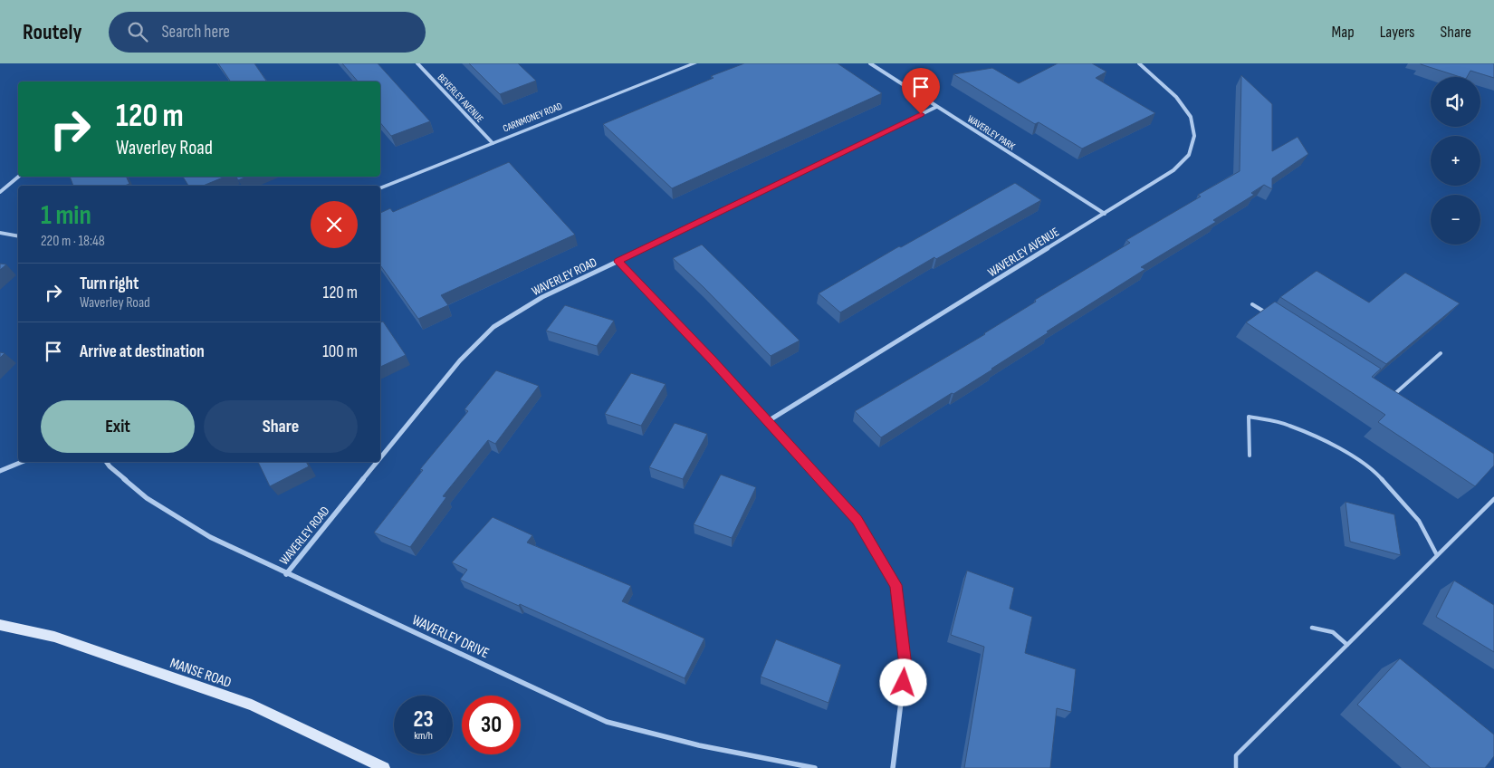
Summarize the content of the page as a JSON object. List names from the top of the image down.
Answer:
{
  "streets": {
    "main road": ["MANSE ROAD"],
    "street": [
      "BEVERLEY AVENUE",
      "CARNMONEY ROAD",
      "WAVERLEY PARK",
      "WAVERLEY AVENUE",
      "WAVERLEY ROAD",
      "WAVERLEY DRIVE"
    ]
  },
  "crossings": [
    ["BEVERLEY AVENUE", "CARNMONEY ROAD"],
    ["WAVERLEY PARK", "WAVERLEY AVENUE"],
    ["WAVERLEY PARK", "WAVERLEY ROAD"],
    ["WAVERLEY ROAD", "WAVERLEY DRIVE"]
  ],
  "page": {
    "header": "Routely",
    "search": "Search here",
    "nav": ["Map", "Layers", "Share"],
    "map_buttons": ["+", "−"],
    "turn": ["120 m", "Waverley Road"],
    "heading": ["1 min", "220 m · 18:48"],
    "list": [
      {
        "name": "Turn right",
        "note": "Waverley Road",
        "value": "120 m"
      },
      {
        "name": "Arrive at destination",
        "value": "100 m"
      }
    ],
    "buttons": ["Exit", "Share"],
    "speed": "23 km/h",
    "limit": "30"
  }
}
